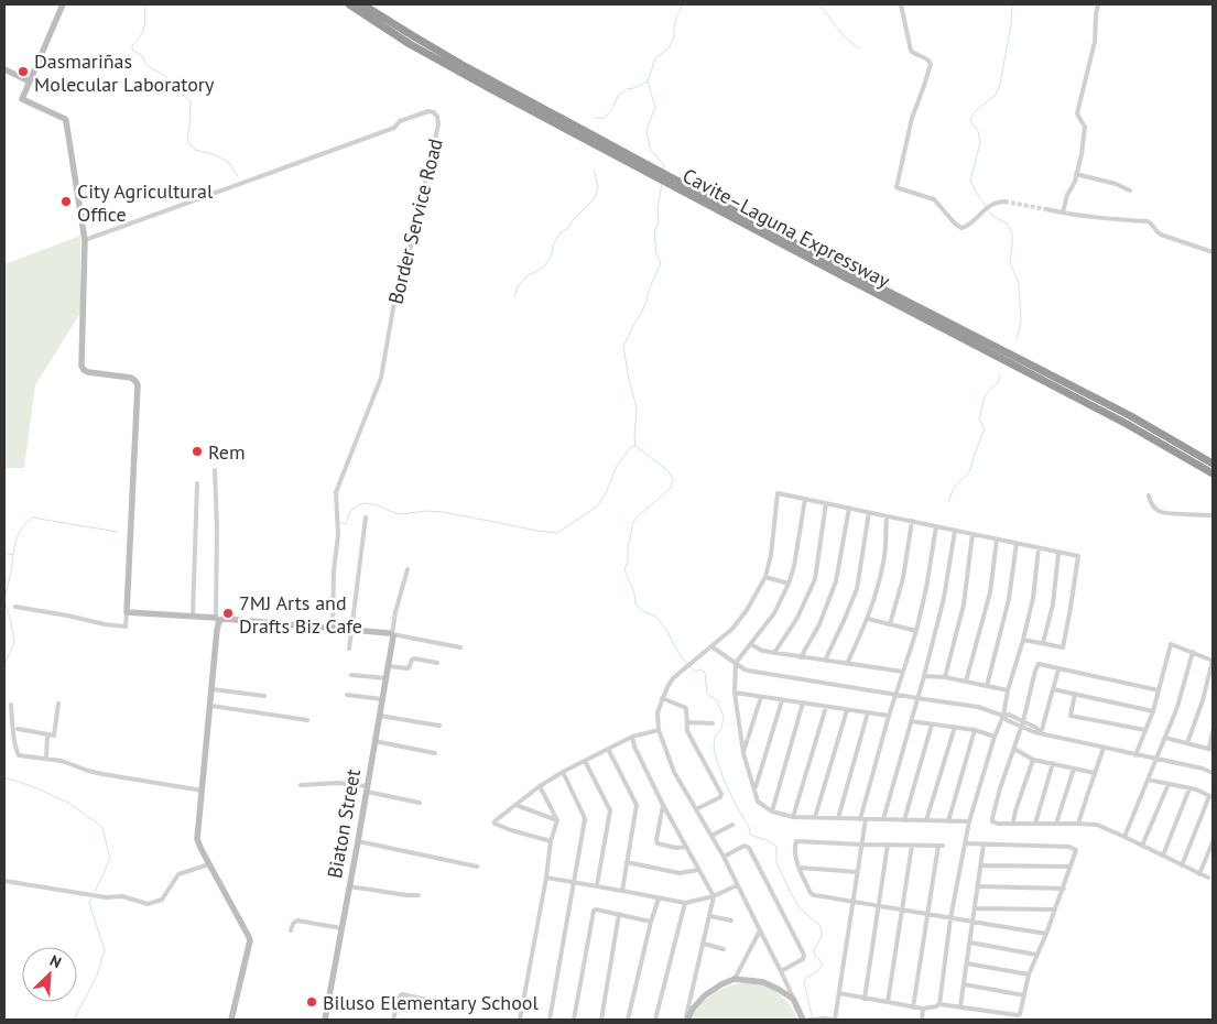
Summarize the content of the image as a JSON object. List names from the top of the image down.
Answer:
{
  "streets": {
    "highway": ["Cavite–Laguna Expressway"],
    "street": ["Border Service Road", "Biaton Street"]
  },
  "places": [
    "Dasmariñas Molecular Laboratory",
    "City Agricultural Office",
    "Rem",
    "7MJ Arts and Drafts Biz Cafe",
    "Biluso Elementary School"
  ],
  "north": "top right"
}
